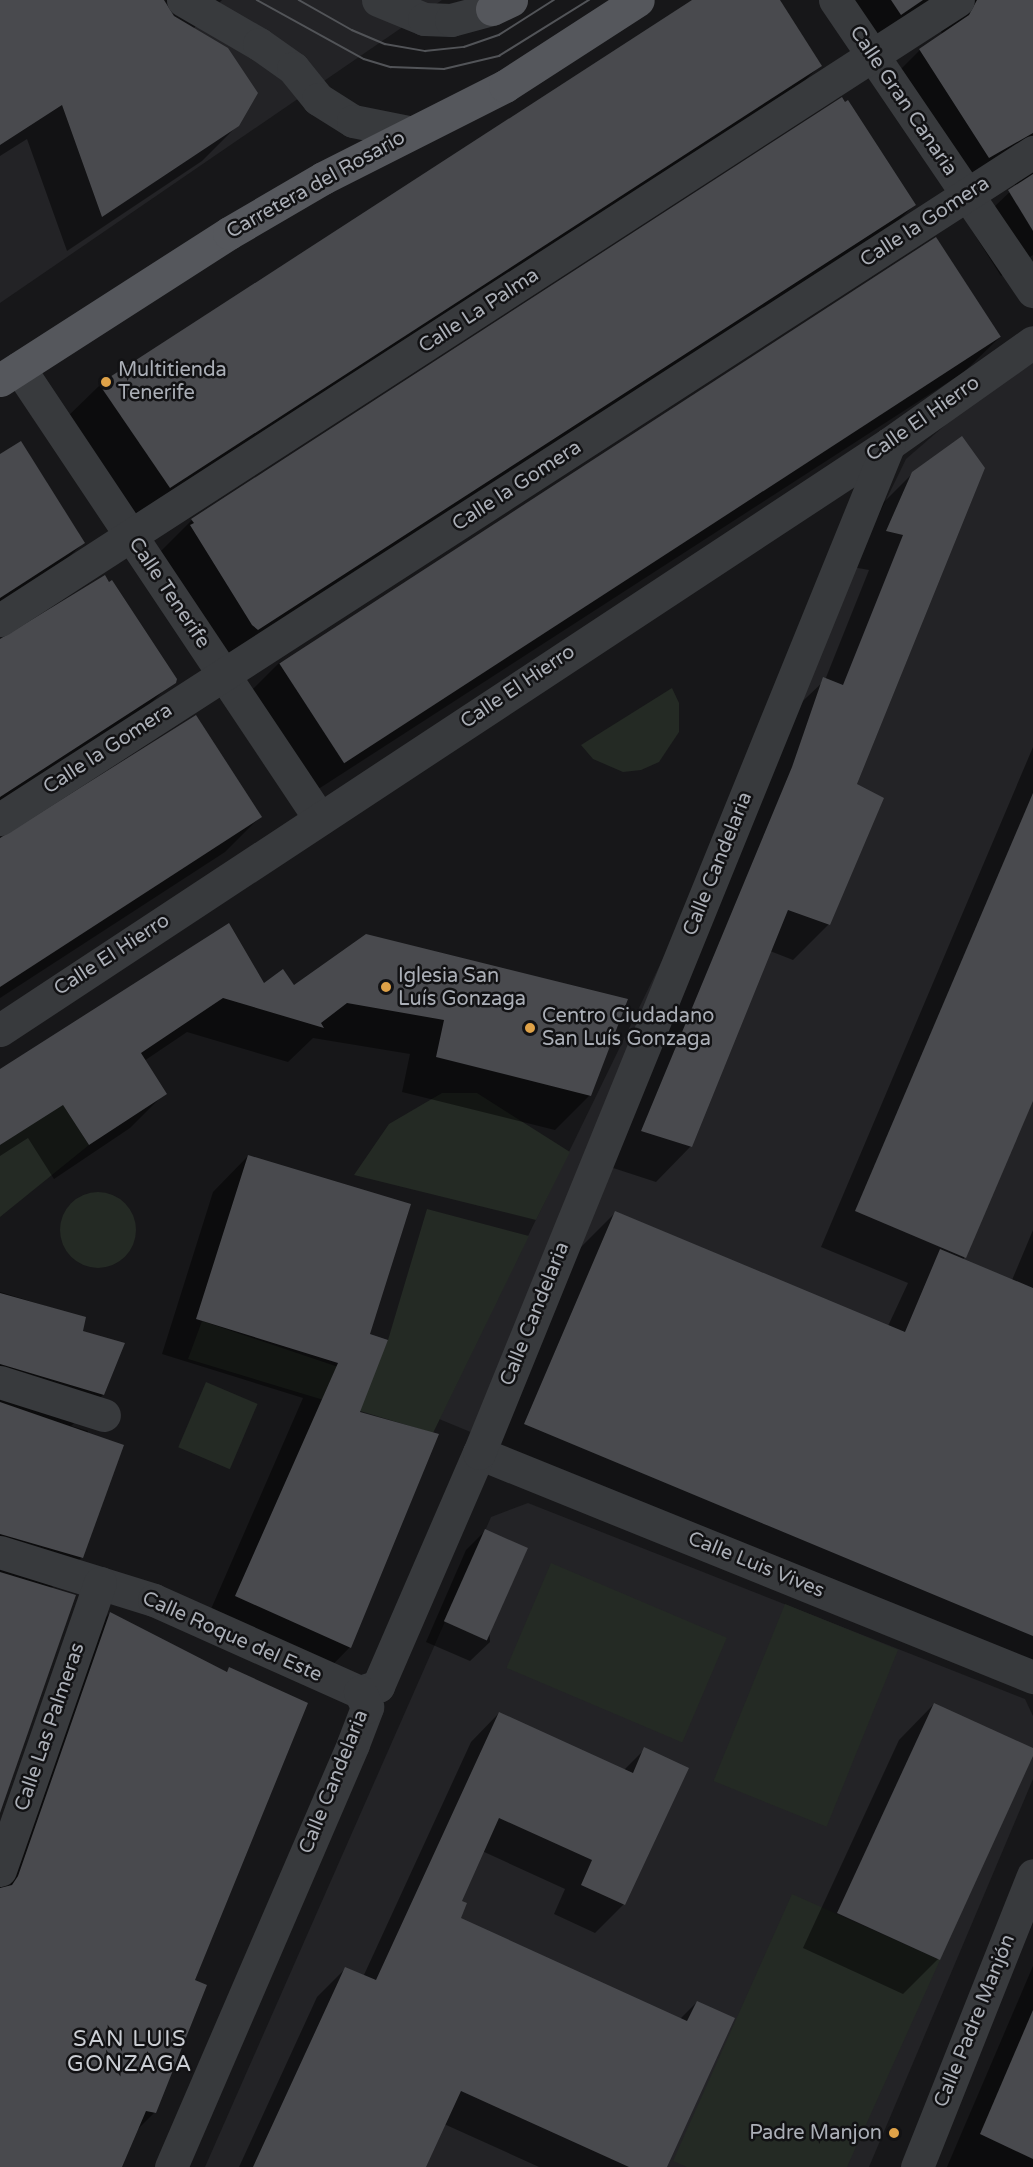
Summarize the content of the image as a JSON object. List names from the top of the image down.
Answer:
{
  "streets": {
    "main road": ["Carretera del Rosario"],
    "street": [
      "Calle Gran Canaria",
      "Calle la Gomera",
      "Calle La Palma",
      "Calle El Hierro",
      "Calle Tenerife",
      "Calle Candelaria",
      "Calle Luis Vives",
      "Calle Roque del Este",
      "Calle Las Palmeras",
      "Calle Padre Manjón"
    ]
  },
  "crossings": [
    ["Calle Gran Canaria", "Calle la Gomera"],
    ["Calle Gran Canaria", "Calle La Palma"],
    ["Carretera del Rosario", "Calle Tenerife"],
    ["Calle la Gomera", "Calle Tenerife"],
    ["Calle La Palma", "Calle Tenerife"],
    ["Calle El Hierro", "Calle Tenerife"],
    ["Calle El Hierro", "Calle Candelaria"],
    ["Calle Candelaria", "Calle Luis Vives"],
    ["Calle Candelaria", "Calle Roque del Este"],
    ["Calle Roque del Este", "Calle Las Palmeras"]
  ],
  "districts": ["SAN LUIS GONZAGA"],
  "places": [
    "Multitienda Tenerife",
    "Iglesia San Luís Gonzaga",
    "Centro Ciudadano San Luís Gonzaga",
    "Padre Manjon"
  ]
}
